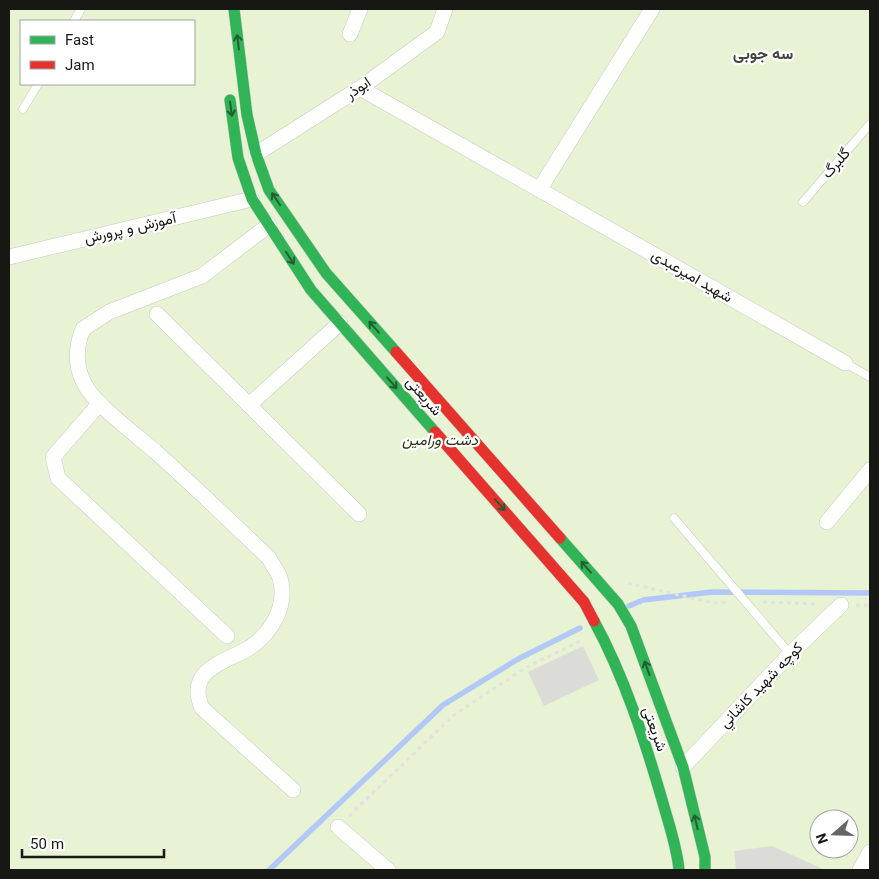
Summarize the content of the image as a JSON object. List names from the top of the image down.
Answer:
{
  "streets": {
    "main road": ["شریعتی"],
    "street": [
      "ابوذر",
      "آموزش و پرورش",
      "شهید امیرعبدی",
      "كوچه شهيد كاشاني"
    ],
    "lane": ["گلبرگ"]
  },
  "crossings": [
    ["ابوذر", "شهید امیرعبدی"],
    ["ابوذر", "شریعتی"],
    ["آموزش و پرورش", "شریعتی"],
    ["شریعتی", "كوچه شهيد كاشاني"]
  ],
  "districts": ["سه جوبی"],
  "parks": ["دشت ورامین"],
  "legend": ["Fast", "Jam"],
  "scale_bar": "50 m",
  "north": "left"
}
